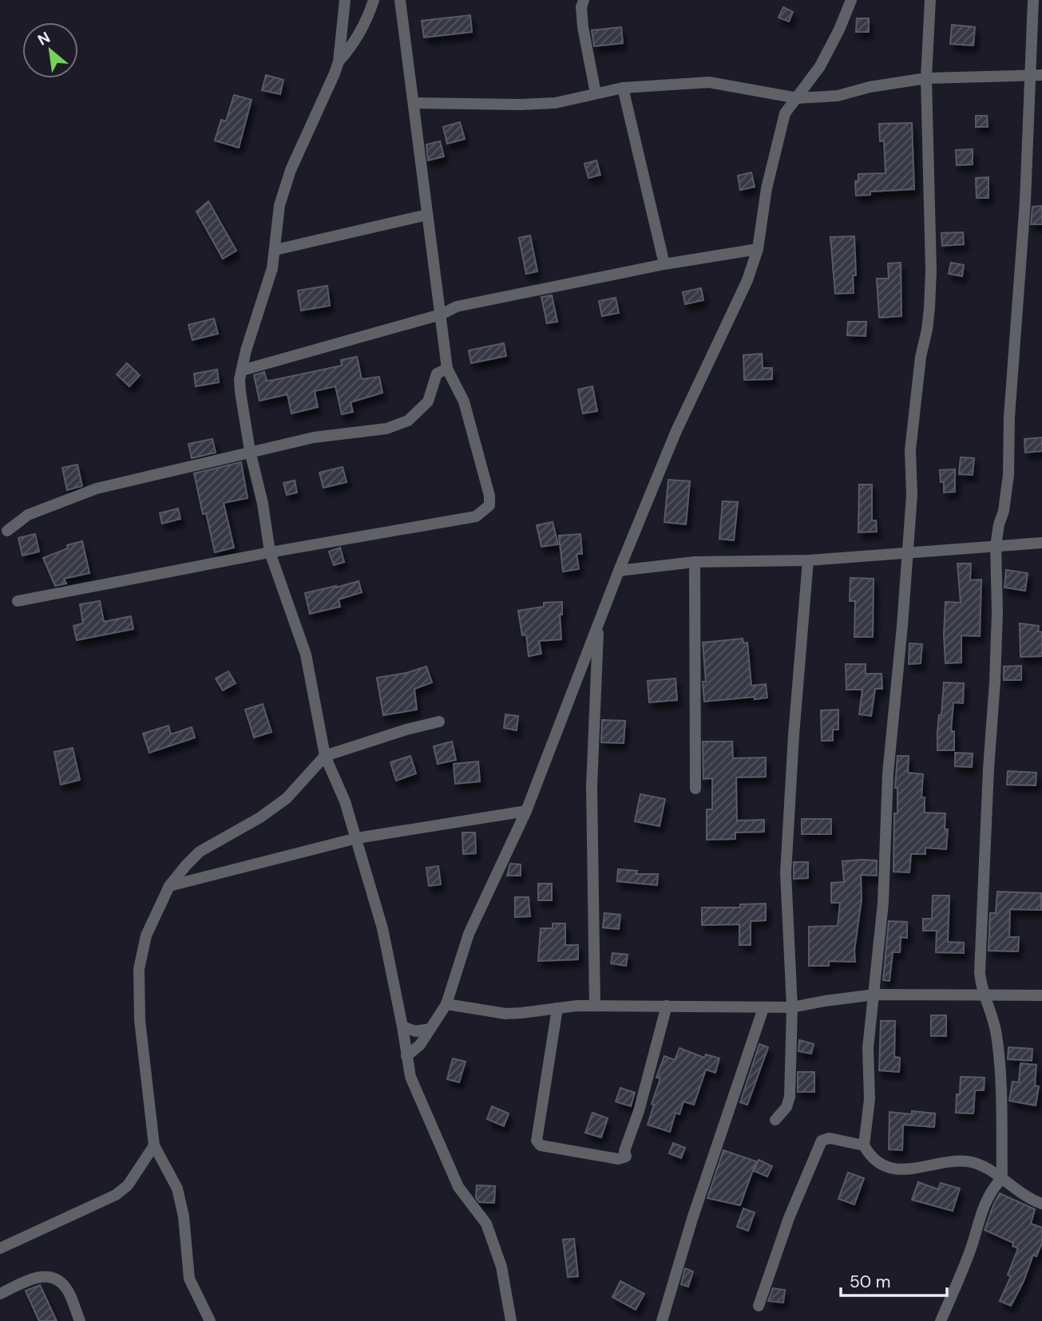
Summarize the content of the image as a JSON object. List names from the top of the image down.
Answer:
{
  "scale_bar": "50 m",
  "north": "top left"
}
